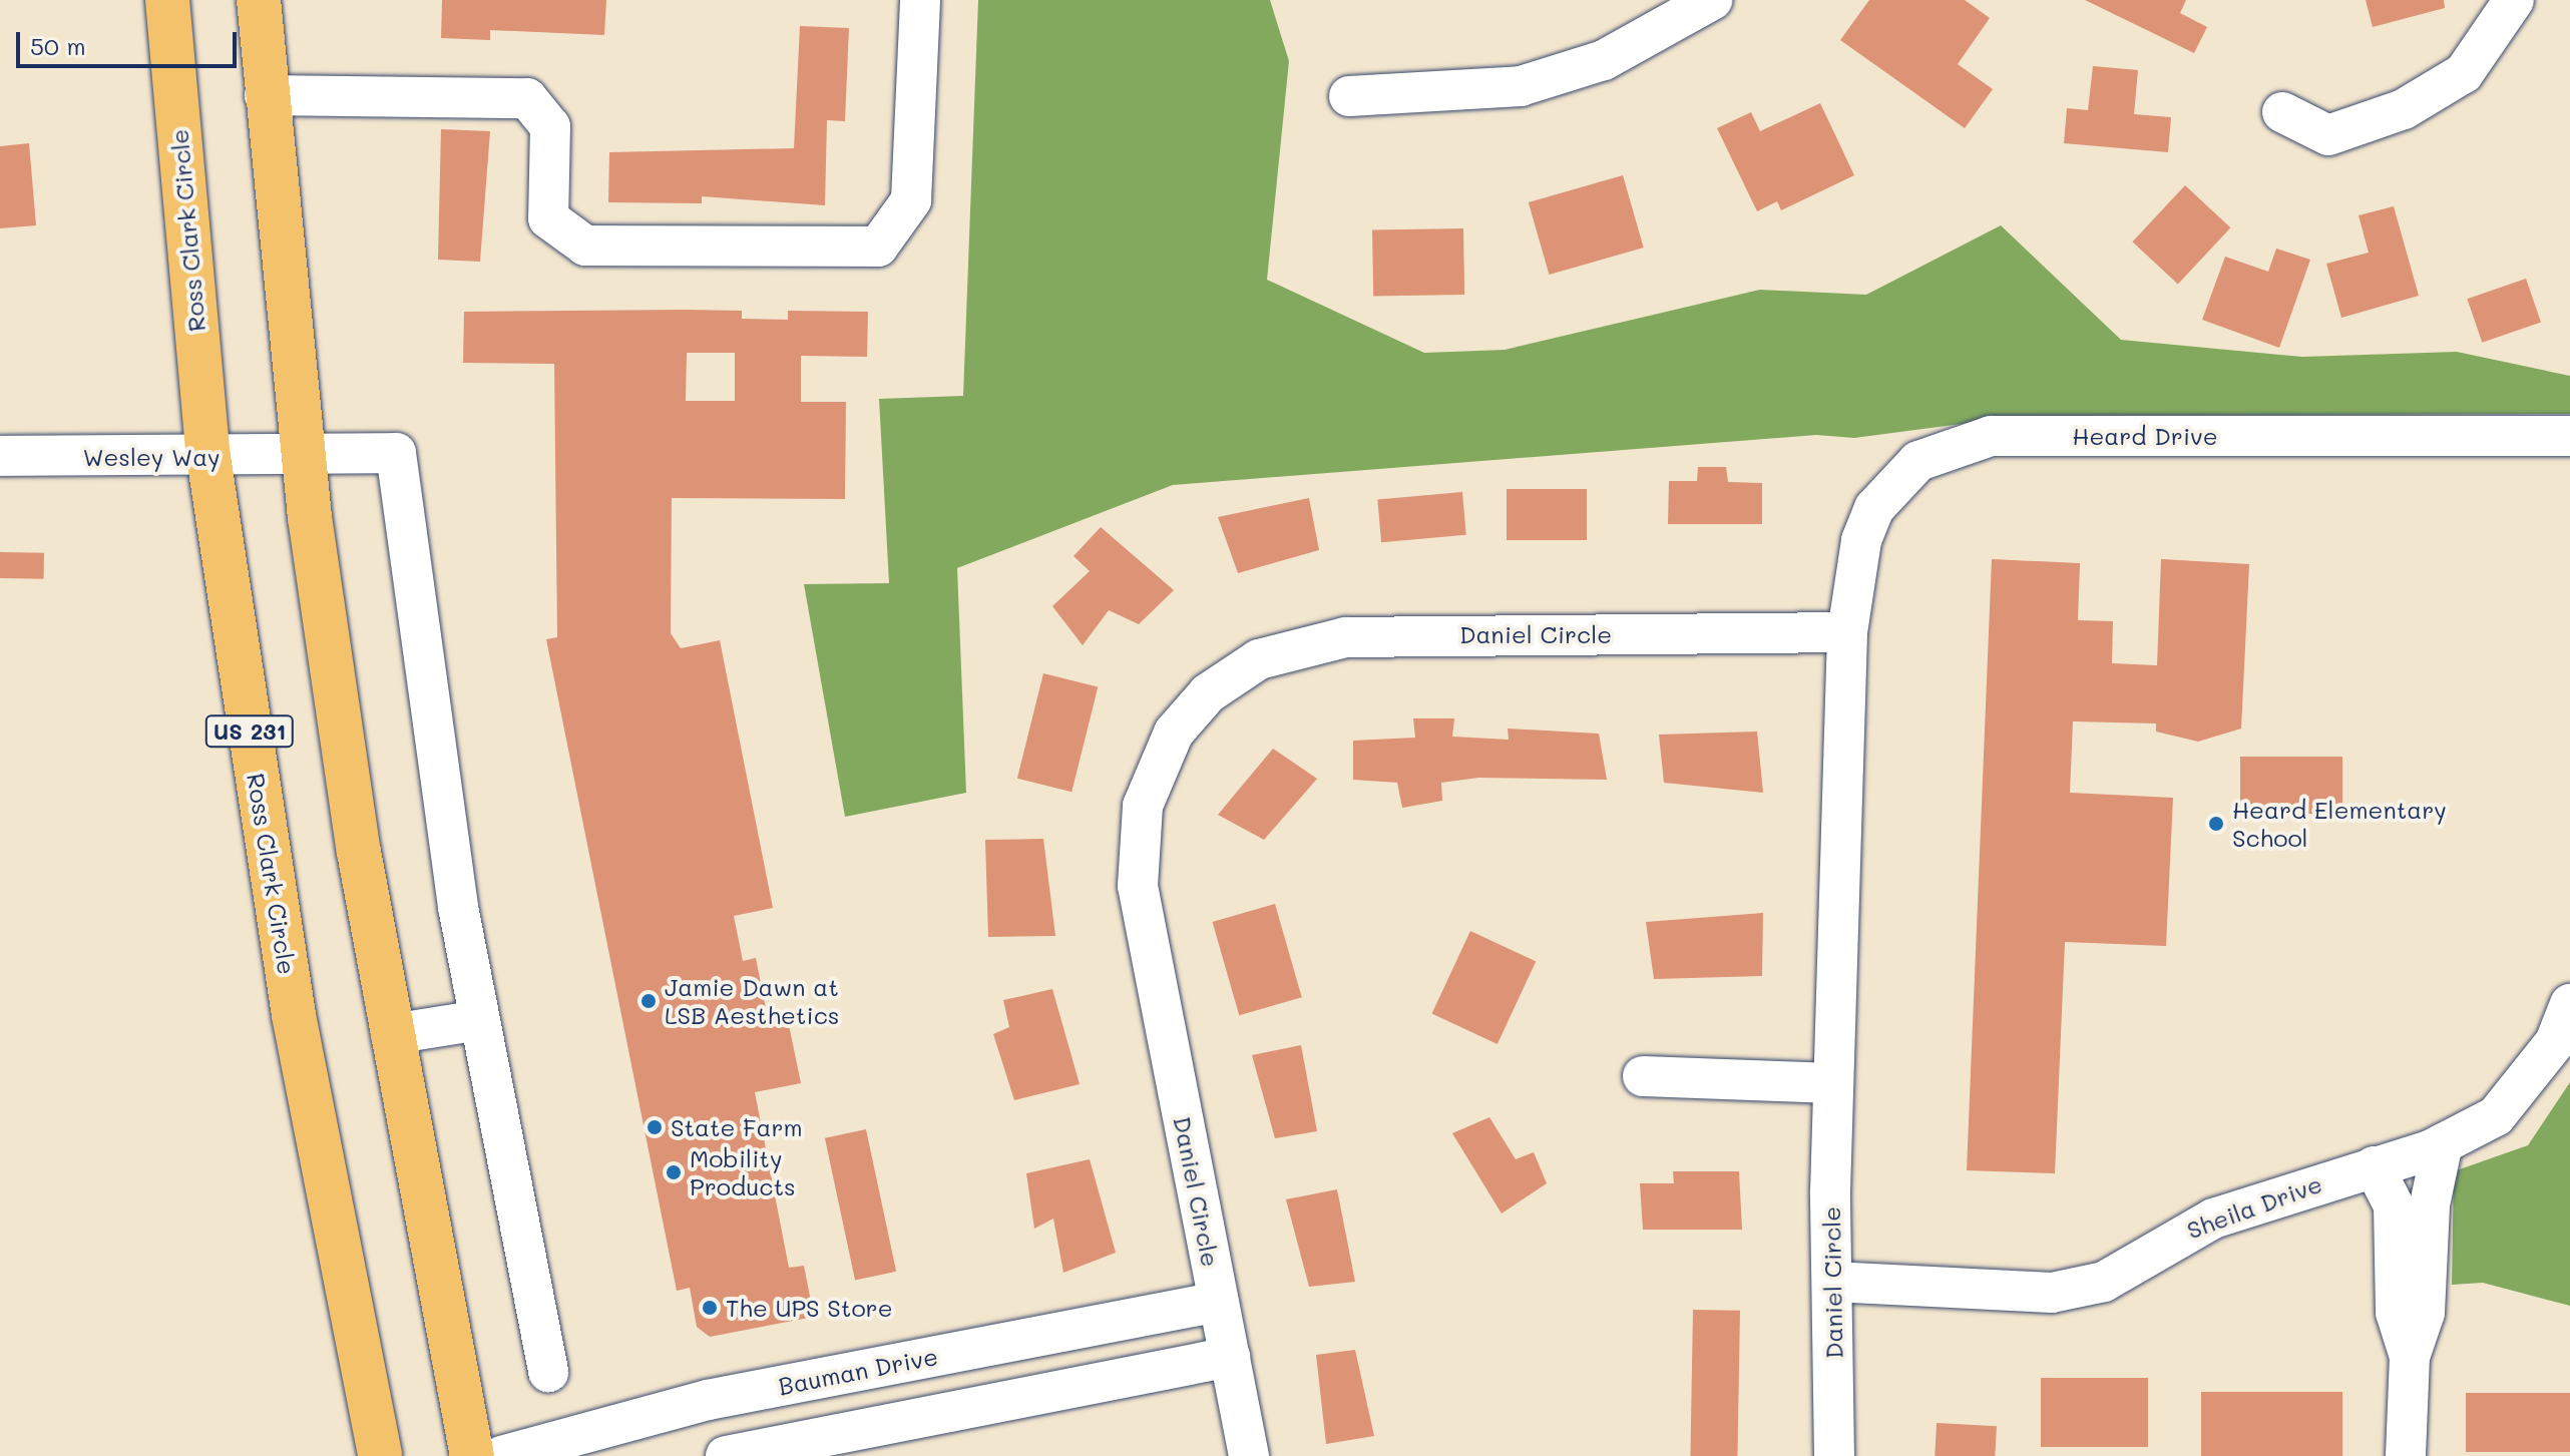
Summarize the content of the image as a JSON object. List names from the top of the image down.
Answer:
{
  "streets": {
    "highway": ["Ross Clark Circle", "US 231"],
    "street": [
      "Heard Drive",
      "Wesley Way",
      "Daniel Circle",
      "Sheila Drive",
      "Bauman Drive"
    ]
  },
  "crossings": [
    ["Ross Clark Circle", "Wesley Way"],
    ["Heard Drive", "Daniel Circle"],
    ["Daniel Circle", "Sheila Drive"],
    ["Daniel Circle", "Bauman Drive"]
  ],
  "places": [
    "Heard Elementary School",
    "Jamie Dawn at LSB Aesthetics",
    "State Farm",
    "Mobility Products",
    "The UPS Store"
  ],
  "scale_bar": "50 m"
}
